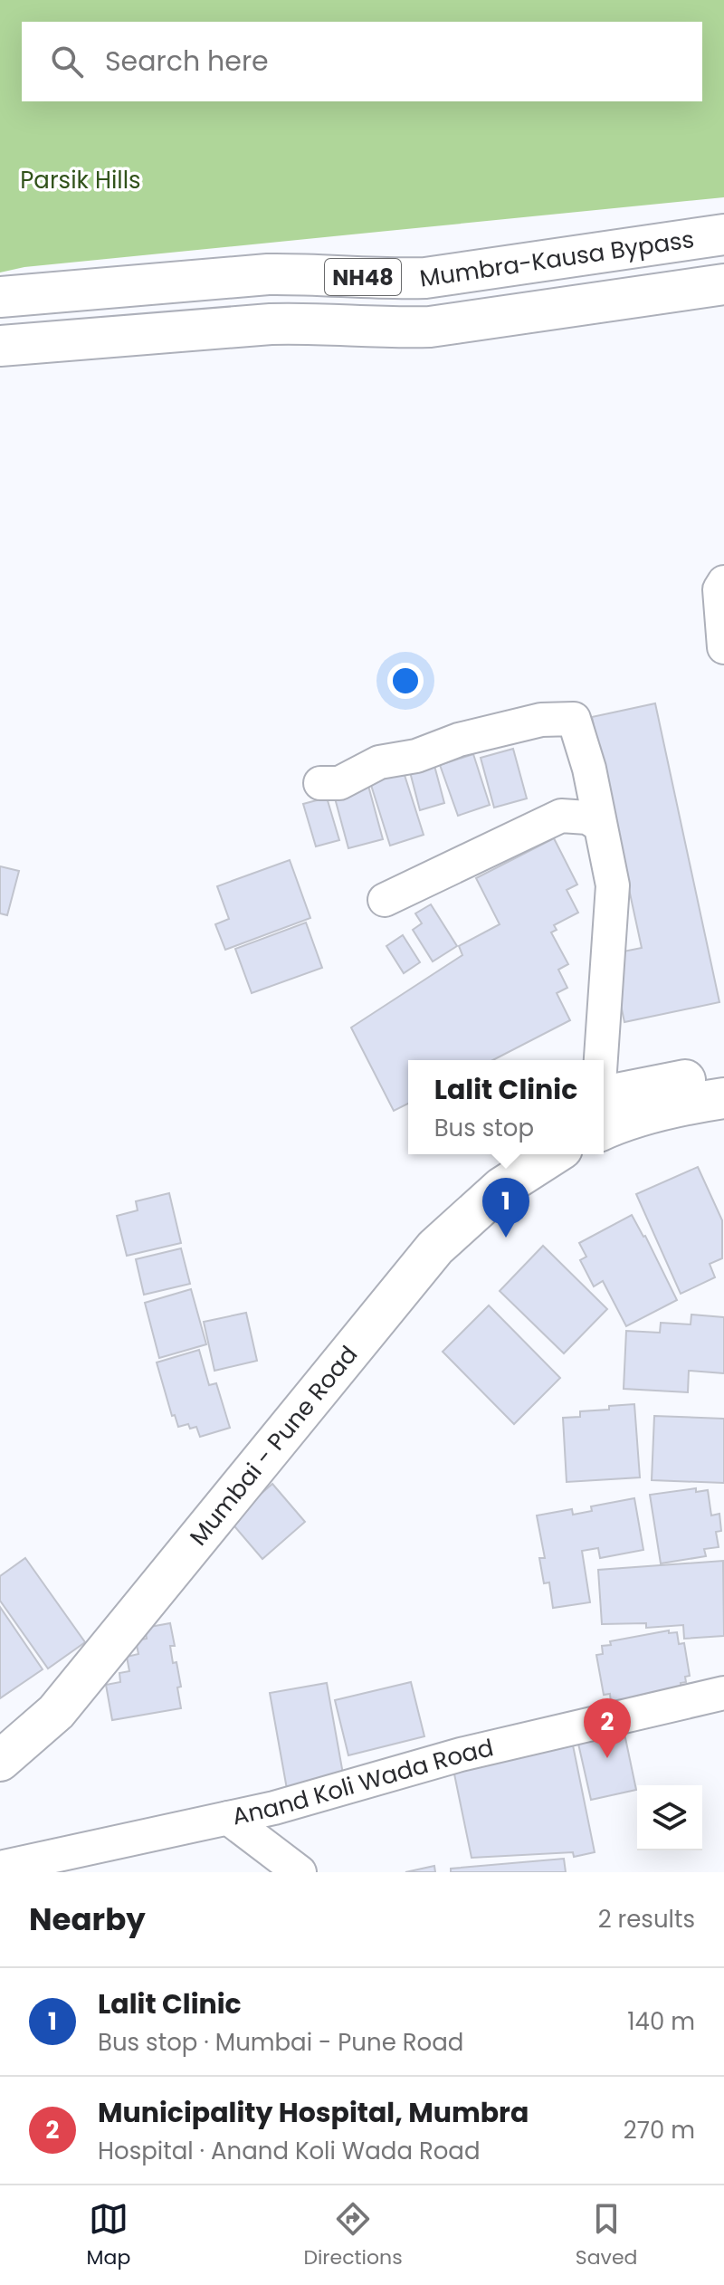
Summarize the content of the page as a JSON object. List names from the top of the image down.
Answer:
{
  "streets": {
    "main road": ["Mumbra-Kausa Bypass", "NH48", "Mumbai - Pune Road"],
    "street": ["Anand Koli Wada Road"]
  },
  "parks": ["Parsik Hills"],
  "page": {
    "search": "Search here",
    "popup": ["Lalit Clinic", "Bus stop"],
    "pins": ["1", "2"],
    "heading": ["Nearby", "2 results"],
    "list": [
      {
        "mark": "1",
        "name": "Lalit Clinic",
        "note": "Bus stop · Mumbai - Pune Road",
        "value": "140 m"
      },
      {
        "mark": "2",
        "name": "Municipality Hospital, Mumbra",
        "note": "Hospital · Anand Koli Wada Road",
        "value": "270 m"
      }
    ],
    "nav": ["Map", "Directions", "Saved"]
  }
}
